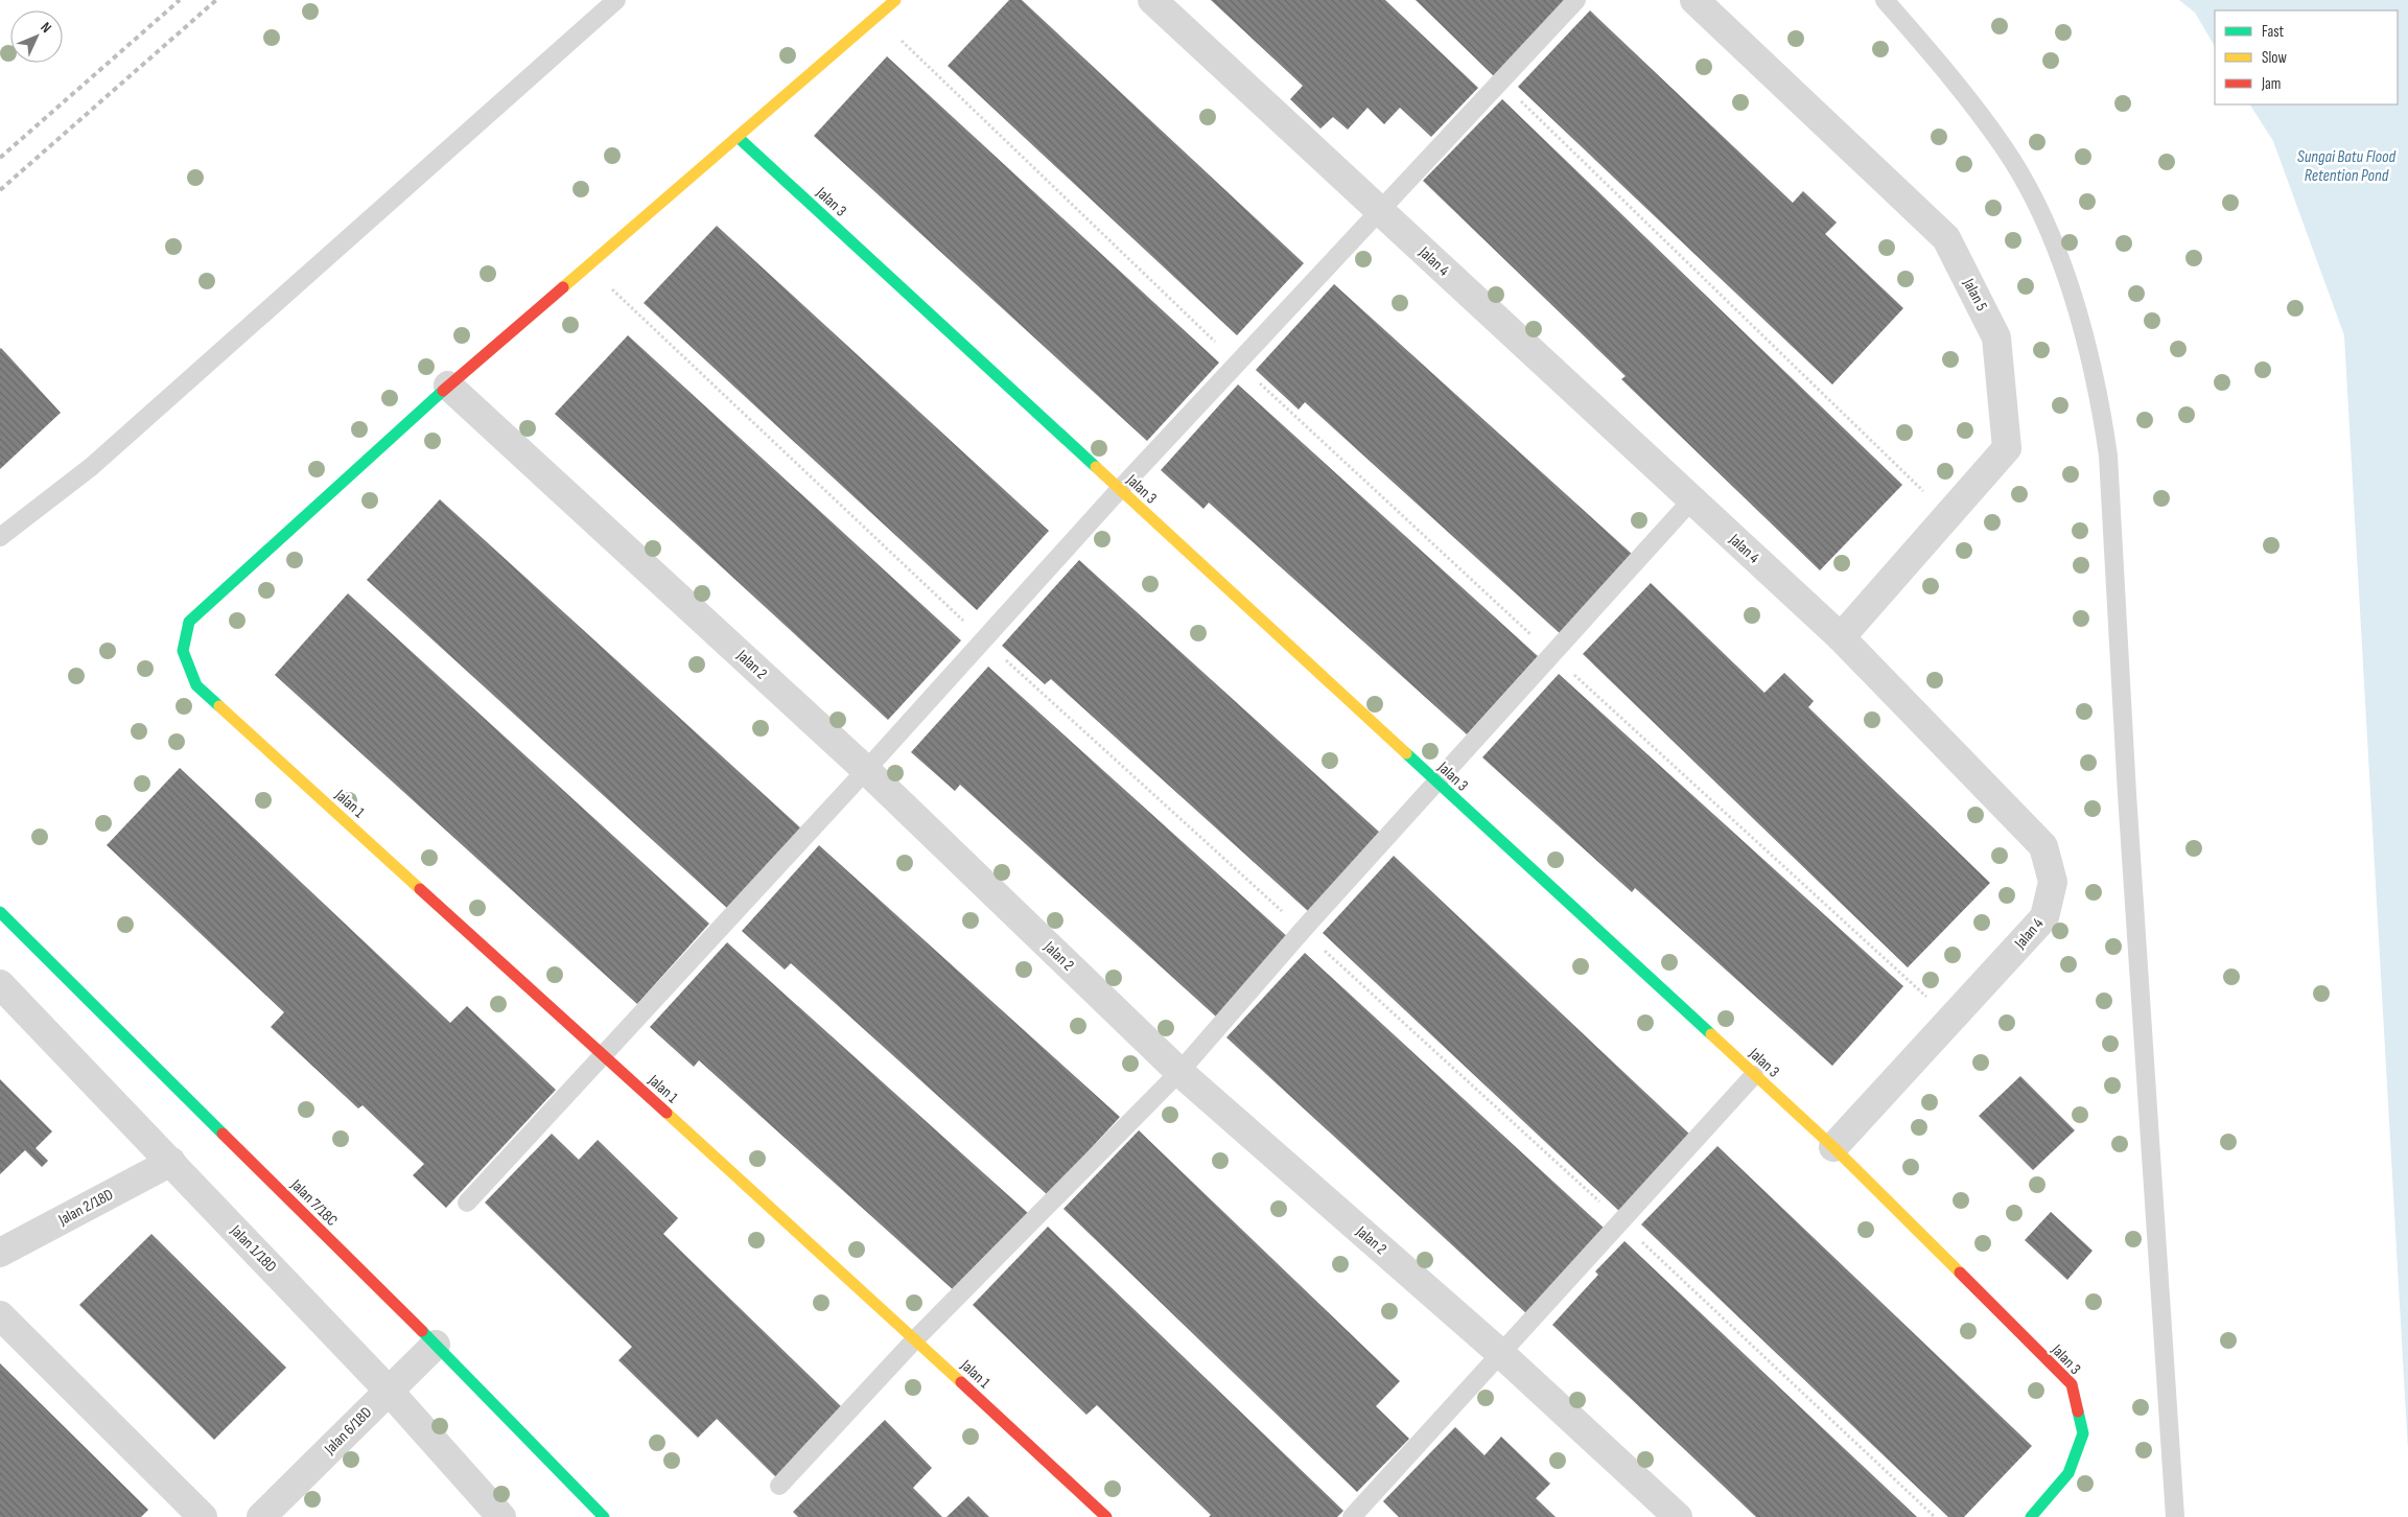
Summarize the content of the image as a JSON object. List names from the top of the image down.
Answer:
{
  "streets": {
    "street": [
      "Jalan 3",
      "Jalan 4",
      "Jalan 5",
      "Jalan 2",
      "Jalan 1",
      "Jalan 7/18C",
      "Jalan 2/18D",
      "Jalan 1/18D",
      "Jalan 6/18D"
    ]
  },
  "crossings": [
    ["Jalan 3", "Jalan 4"],
    ["Jalan 4", "Jalan 5"],
    ["Jalan 2", "Jalan 1"],
    ["Jalan 7/18C", "Jalan 6/18D"],
    ["Jalan 2/18D", "Jalan 1/18D"],
    ["Jalan 1/18D", "Jalan 6/18D"]
  ],
  "water": ["Sungai Batu Flood Retention Pond"],
  "legend": ["Fast", "Slow", "Jam"],
  "north": "top right"
}
